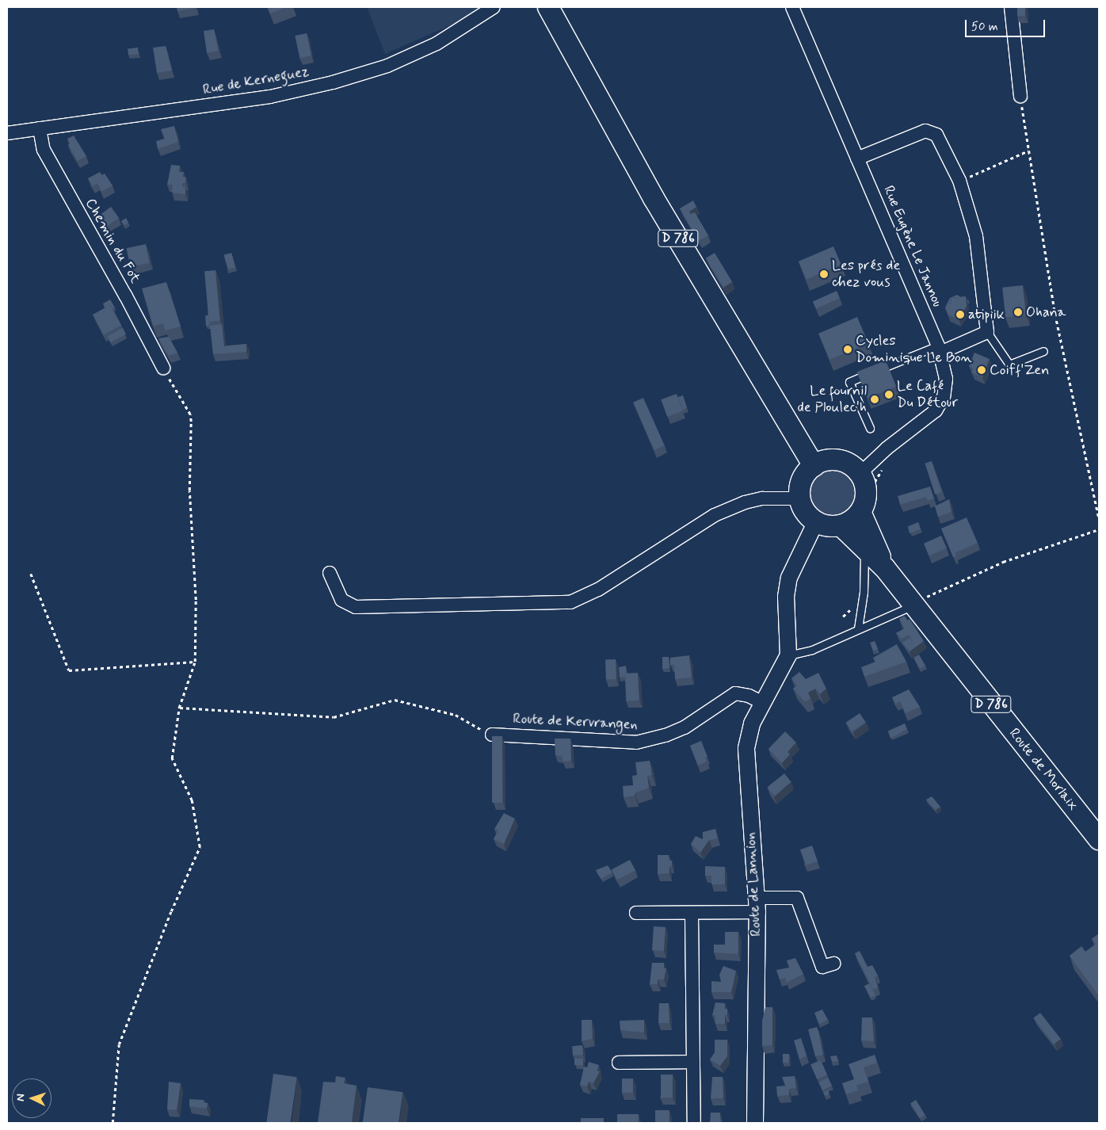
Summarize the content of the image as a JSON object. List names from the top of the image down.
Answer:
{
  "streets": {
    "main road": ["D 786", "Route de Morlaix"],
    "street": [
      "Rue de Kerneguez",
      "Chemin du Fot",
      "Rue Eugène Le Jannou",
      "Route de Kervrangen",
      "Route de Lannion"
    ]
  },
  "crossings": [
    ["Rue de Kerneguez", "Chemin du Fot"],
    ["D 786", "Rue Eugène Le Jannou"],
    ["D 786", "Route de Morlaix"],
    ["Rue Eugène Le Jannou", "Route de Morlaix"],
    ["Route de Kervrangen", "Route de Lannion"]
  ],
  "places": [
    "Les prés de chez vous",
    "Ohana",
    "atipiik",
    "Cycles Dominique Le Bon",
    "Coiff'Zen",
    "Le Café Du Détour",
    "Le fournil de Ploulec'h"
  ],
  "scale_bar": "50 m",
  "north": "left"
}
